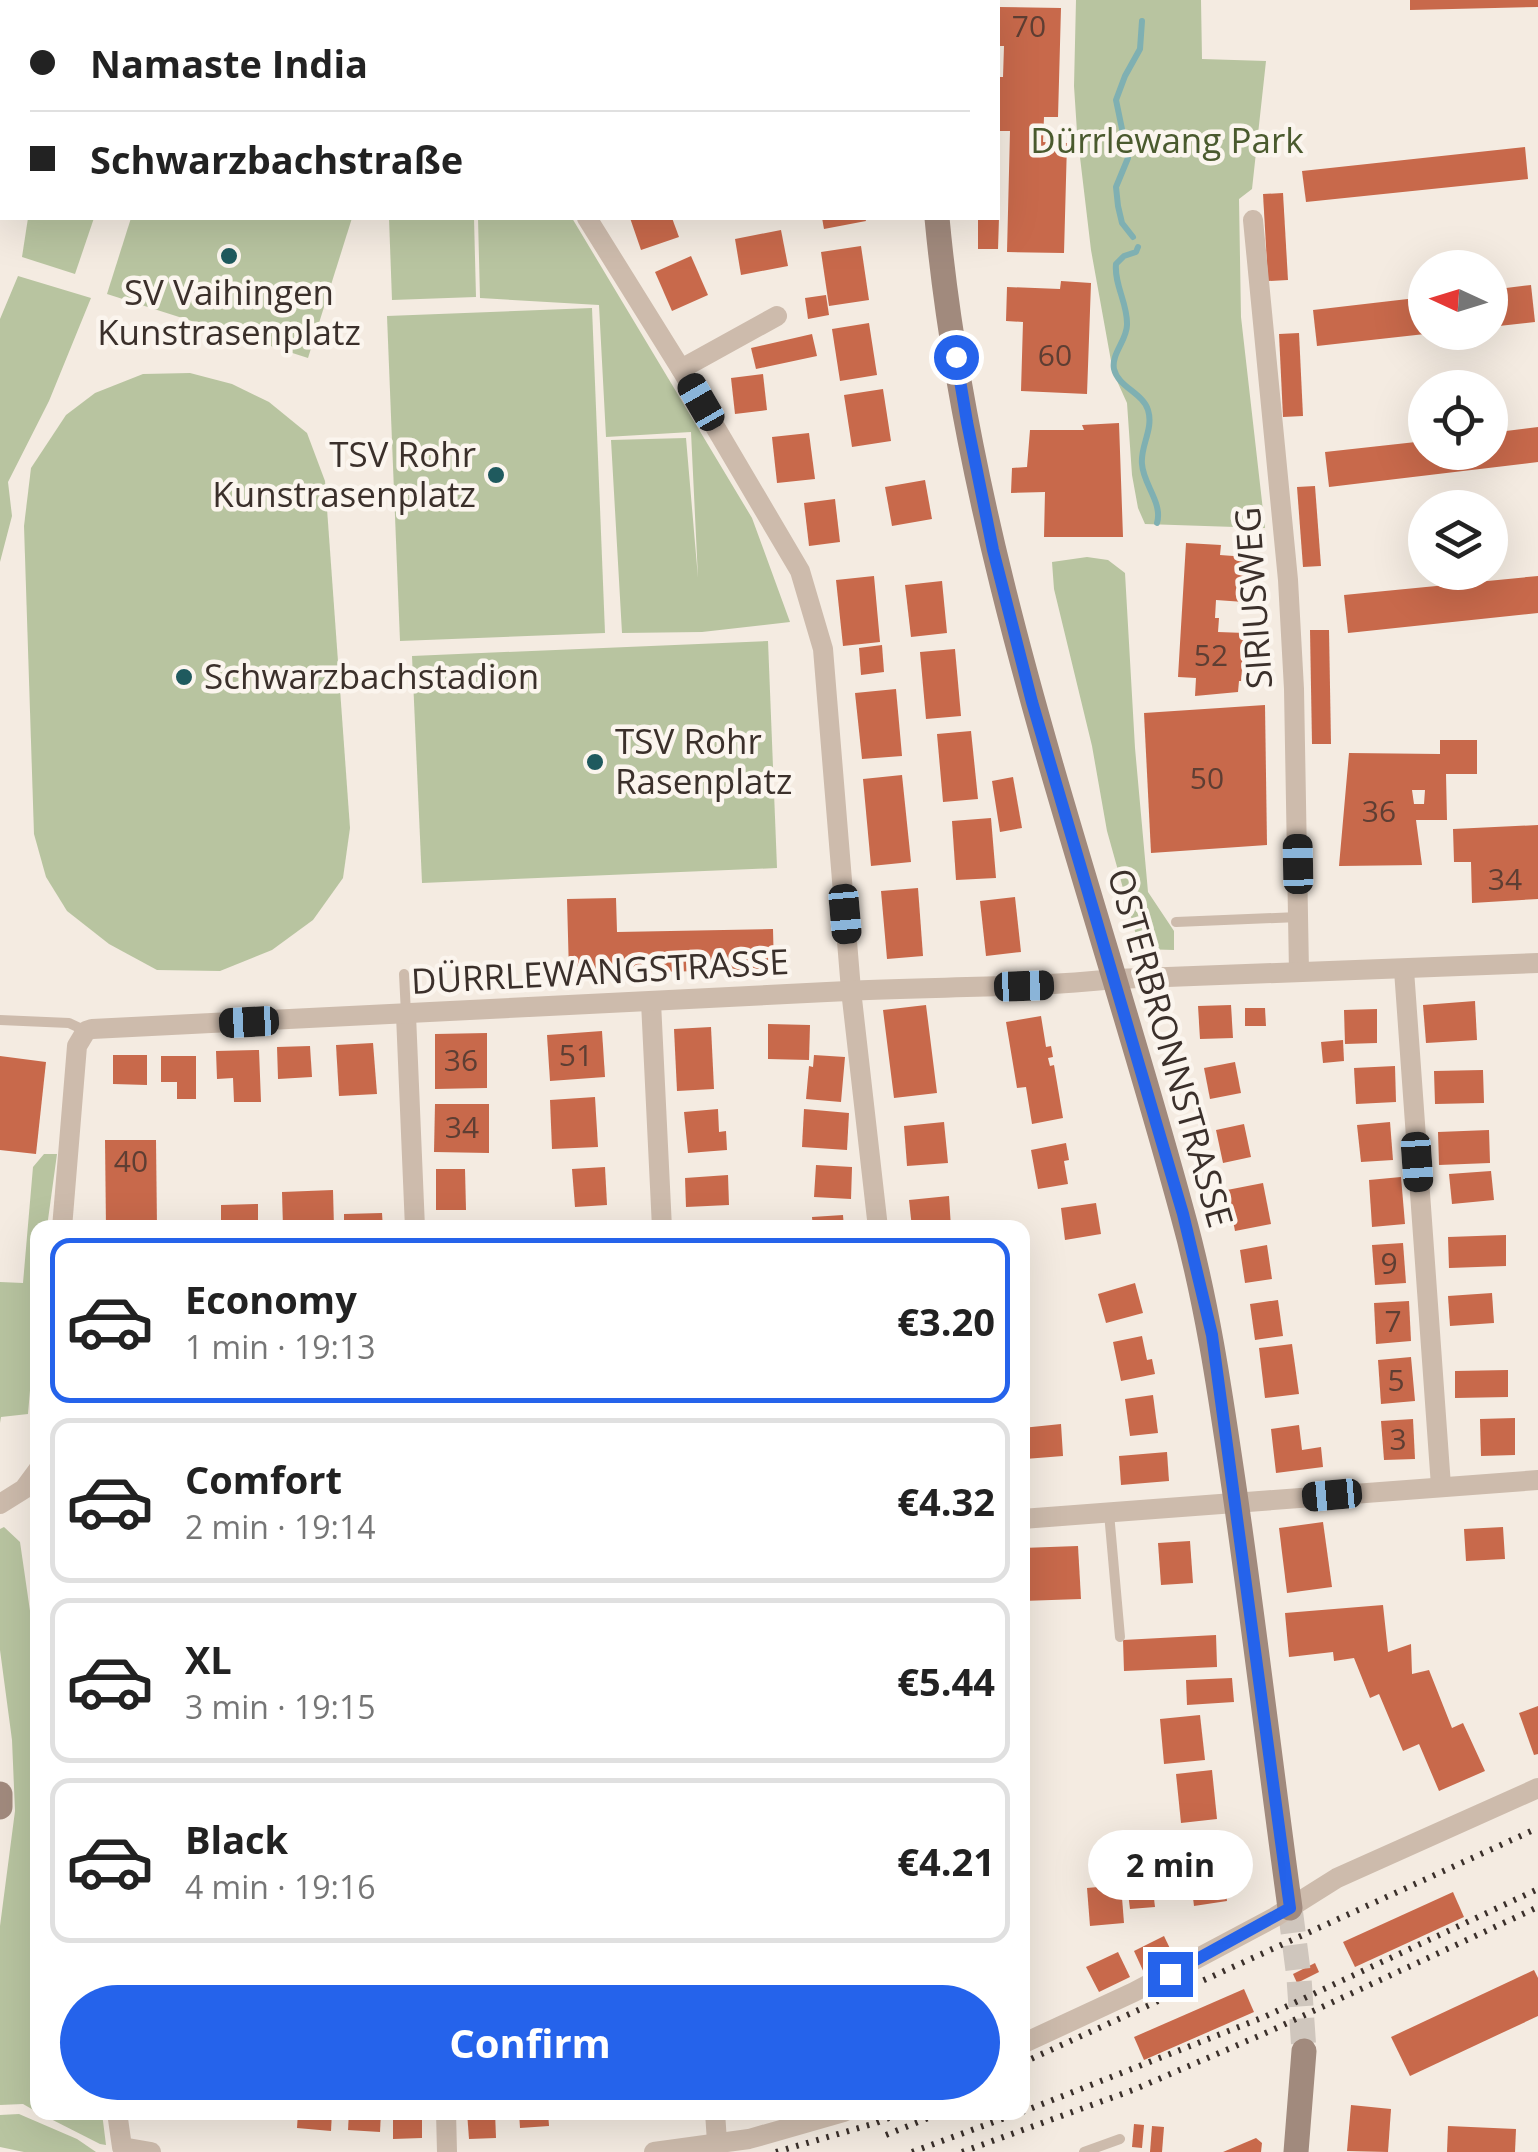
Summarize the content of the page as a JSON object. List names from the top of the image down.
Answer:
{
  "streets": {
    "street": ["SIRIUSWEG", "DÜRRLEWANGSTRASSE", "OSTERBRONNSTRASSE"]
  },
  "crossings": [
    ["SIRIUSWEG", "DÜRRLEWANGSTRASSE"],
    ["DÜRRLEWANGSTRASSE", "OSTERBRONNSTRASSE"]
  ],
  "parks": ["Dürrlewang Park"],
  "places": [
    "SV Vaihingen Kunstrasenplatz",
    "TSV Rohr Kunstrasenplatz",
    "Schwarzbachstadion",
    "TSV Rohr Rasenplatz"
  ],
  "house_numbers": [
    "70",
    "60",
    "52",
    "50",
    "36",
    "34",
    "51",
    "36",
    "34",
    "40",
    "9",
    "7",
    "5",
    "3"
  ],
  "north": "left",
  "page": {
    "banner": ["Namaste India", "Schwarzbachstraße"],
    "list": [
      {
        "name": "Economy",
        "note": "1 min · 19:13",
        "value": "€3.20"
      },
      {
        "name": "Comfort",
        "note": "2 min · 19:14",
        "value": "€4.32"
      },
      {
        "name": "XL",
        "note": "3 min · 19:15",
        "value": "€5.44"
      },
      {
        "name": "Black",
        "note": "4 min · 19:16",
        "value": "€4.21"
      }
    ],
    "bubble": "2 min",
    "buttons": "Confirm"
  }
}
